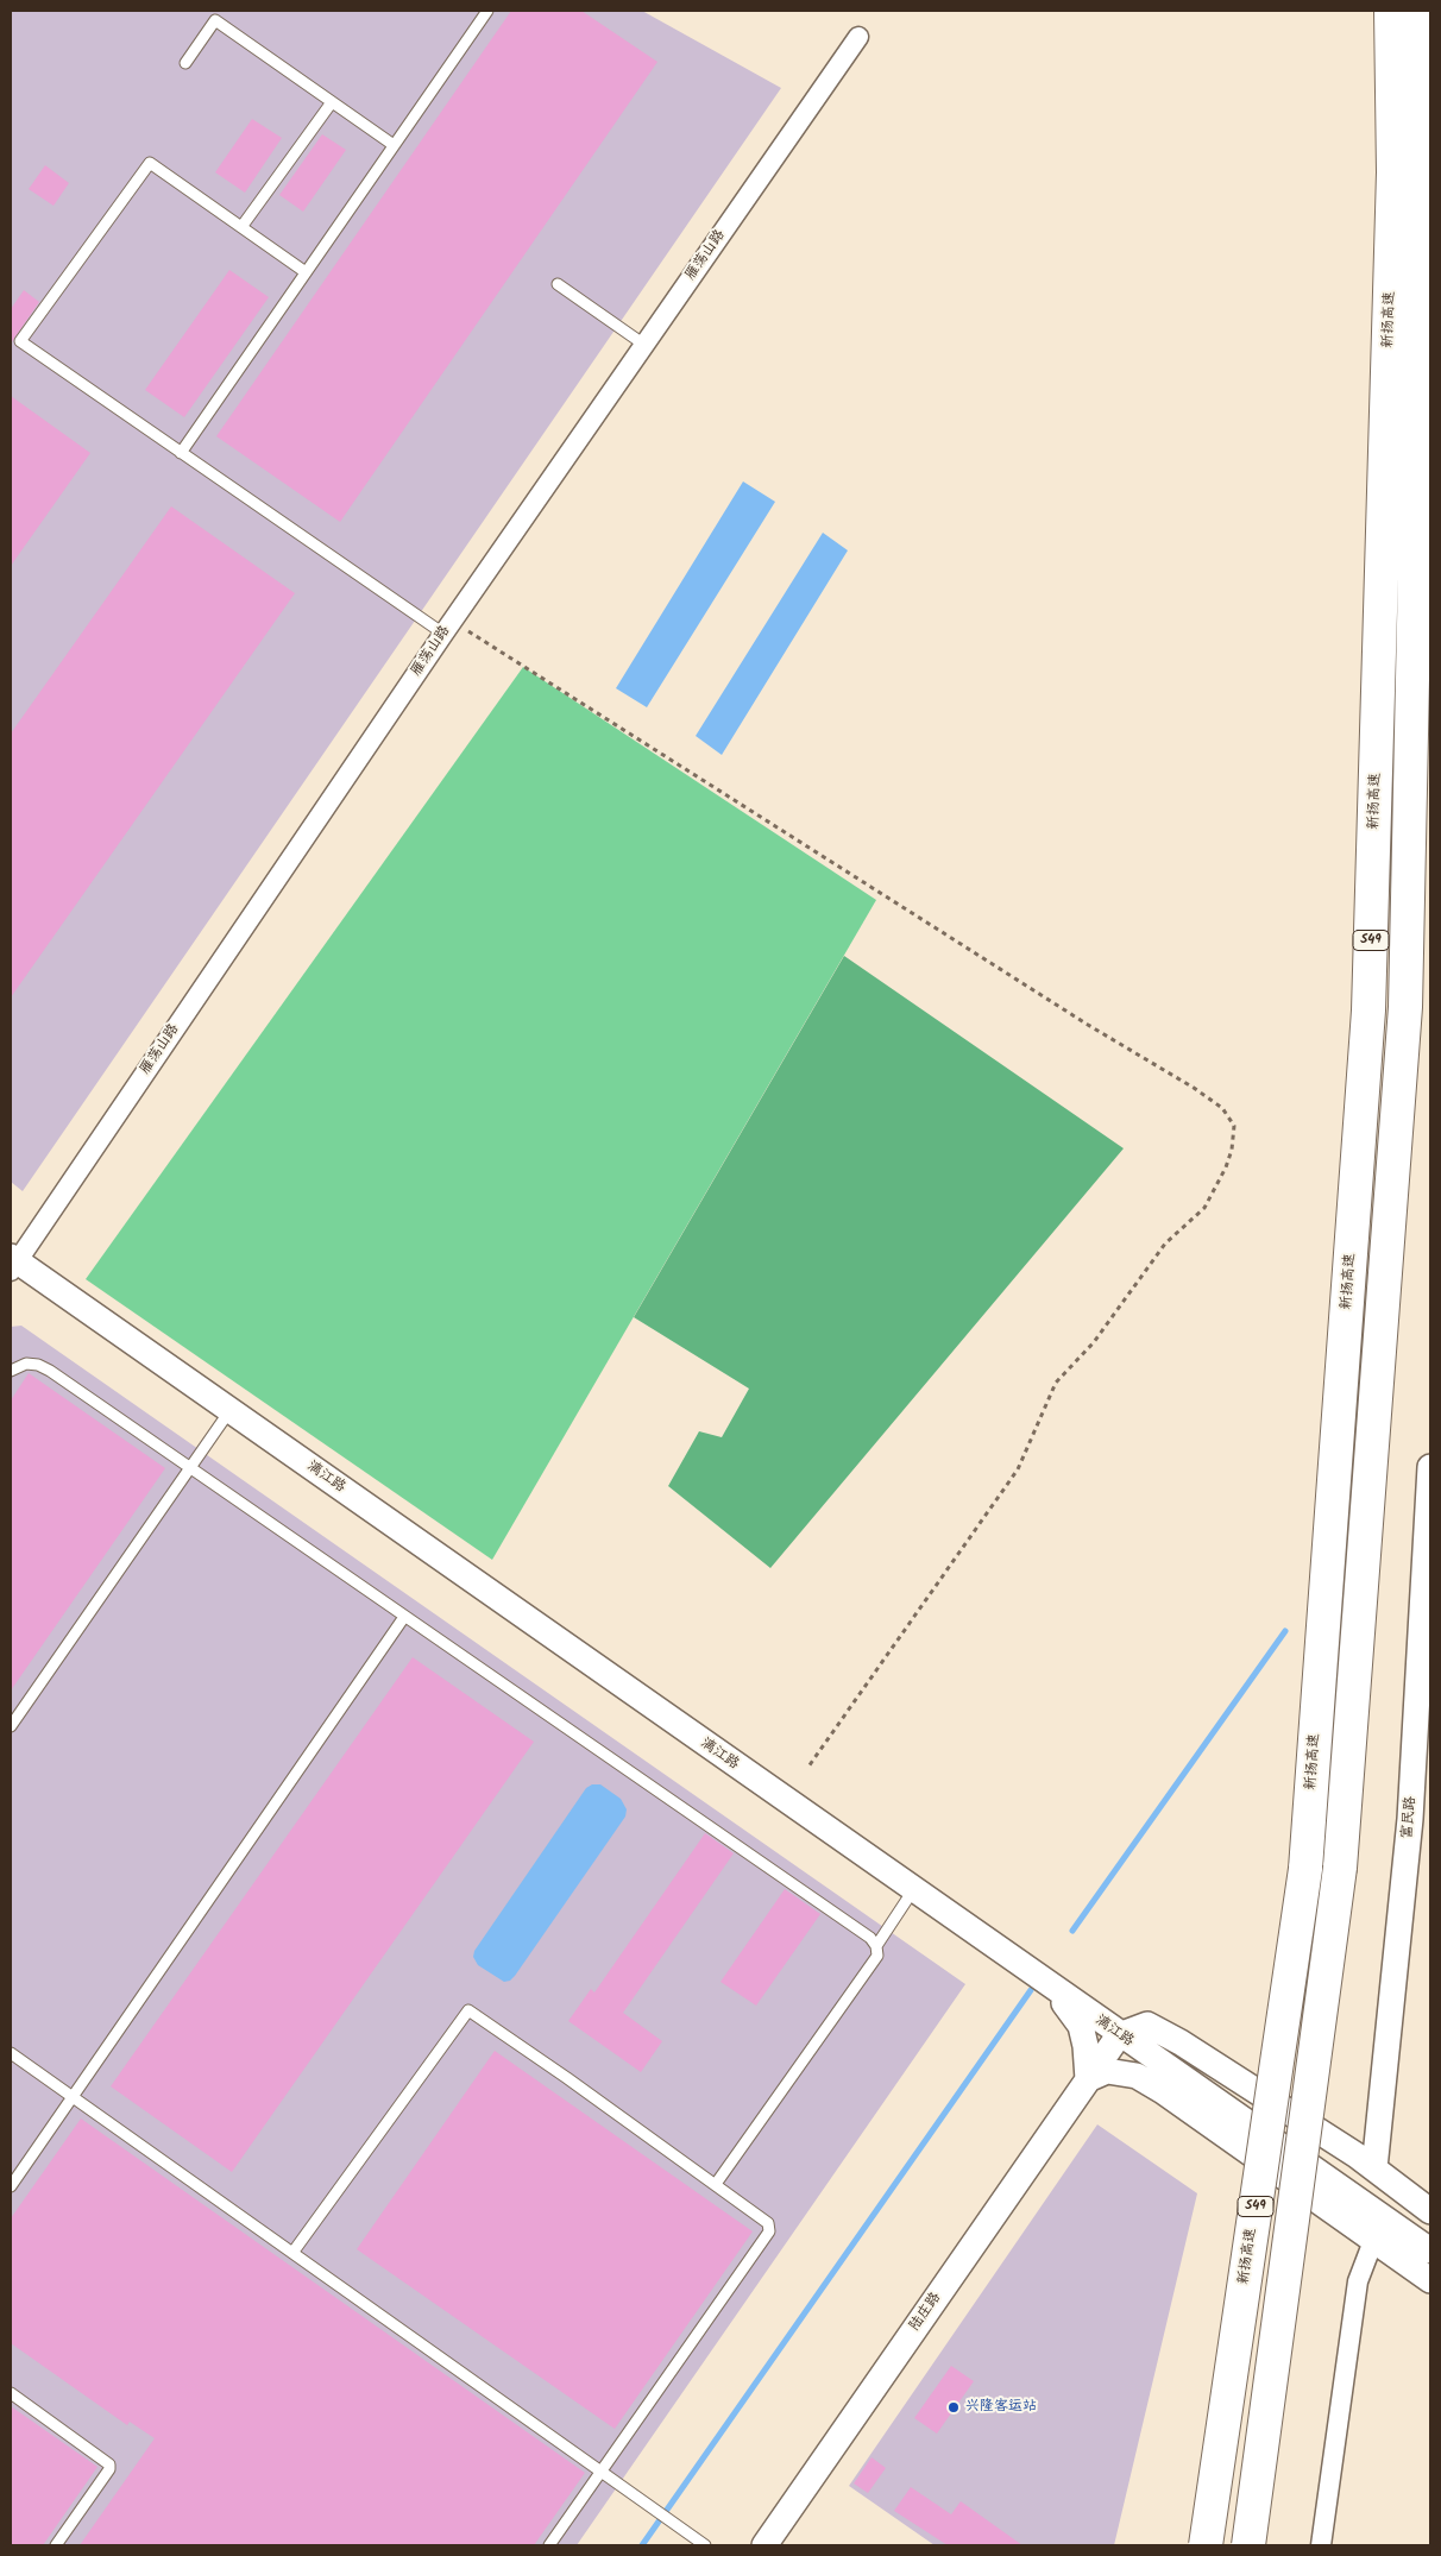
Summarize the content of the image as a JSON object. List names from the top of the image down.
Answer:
{
  "streets": {
    "highway": ["新扬高速", "S49"],
    "street": [
      "雁荡山路",
      "漓江路",
      "富民路",
      "陆庄路"
    ]
  },
  "crossings": [
    ["雁荡山路", "漓江路"],
    ["漓江路", "陆庄路"]
  ],
  "places": ["兴隆客运站"]
}
